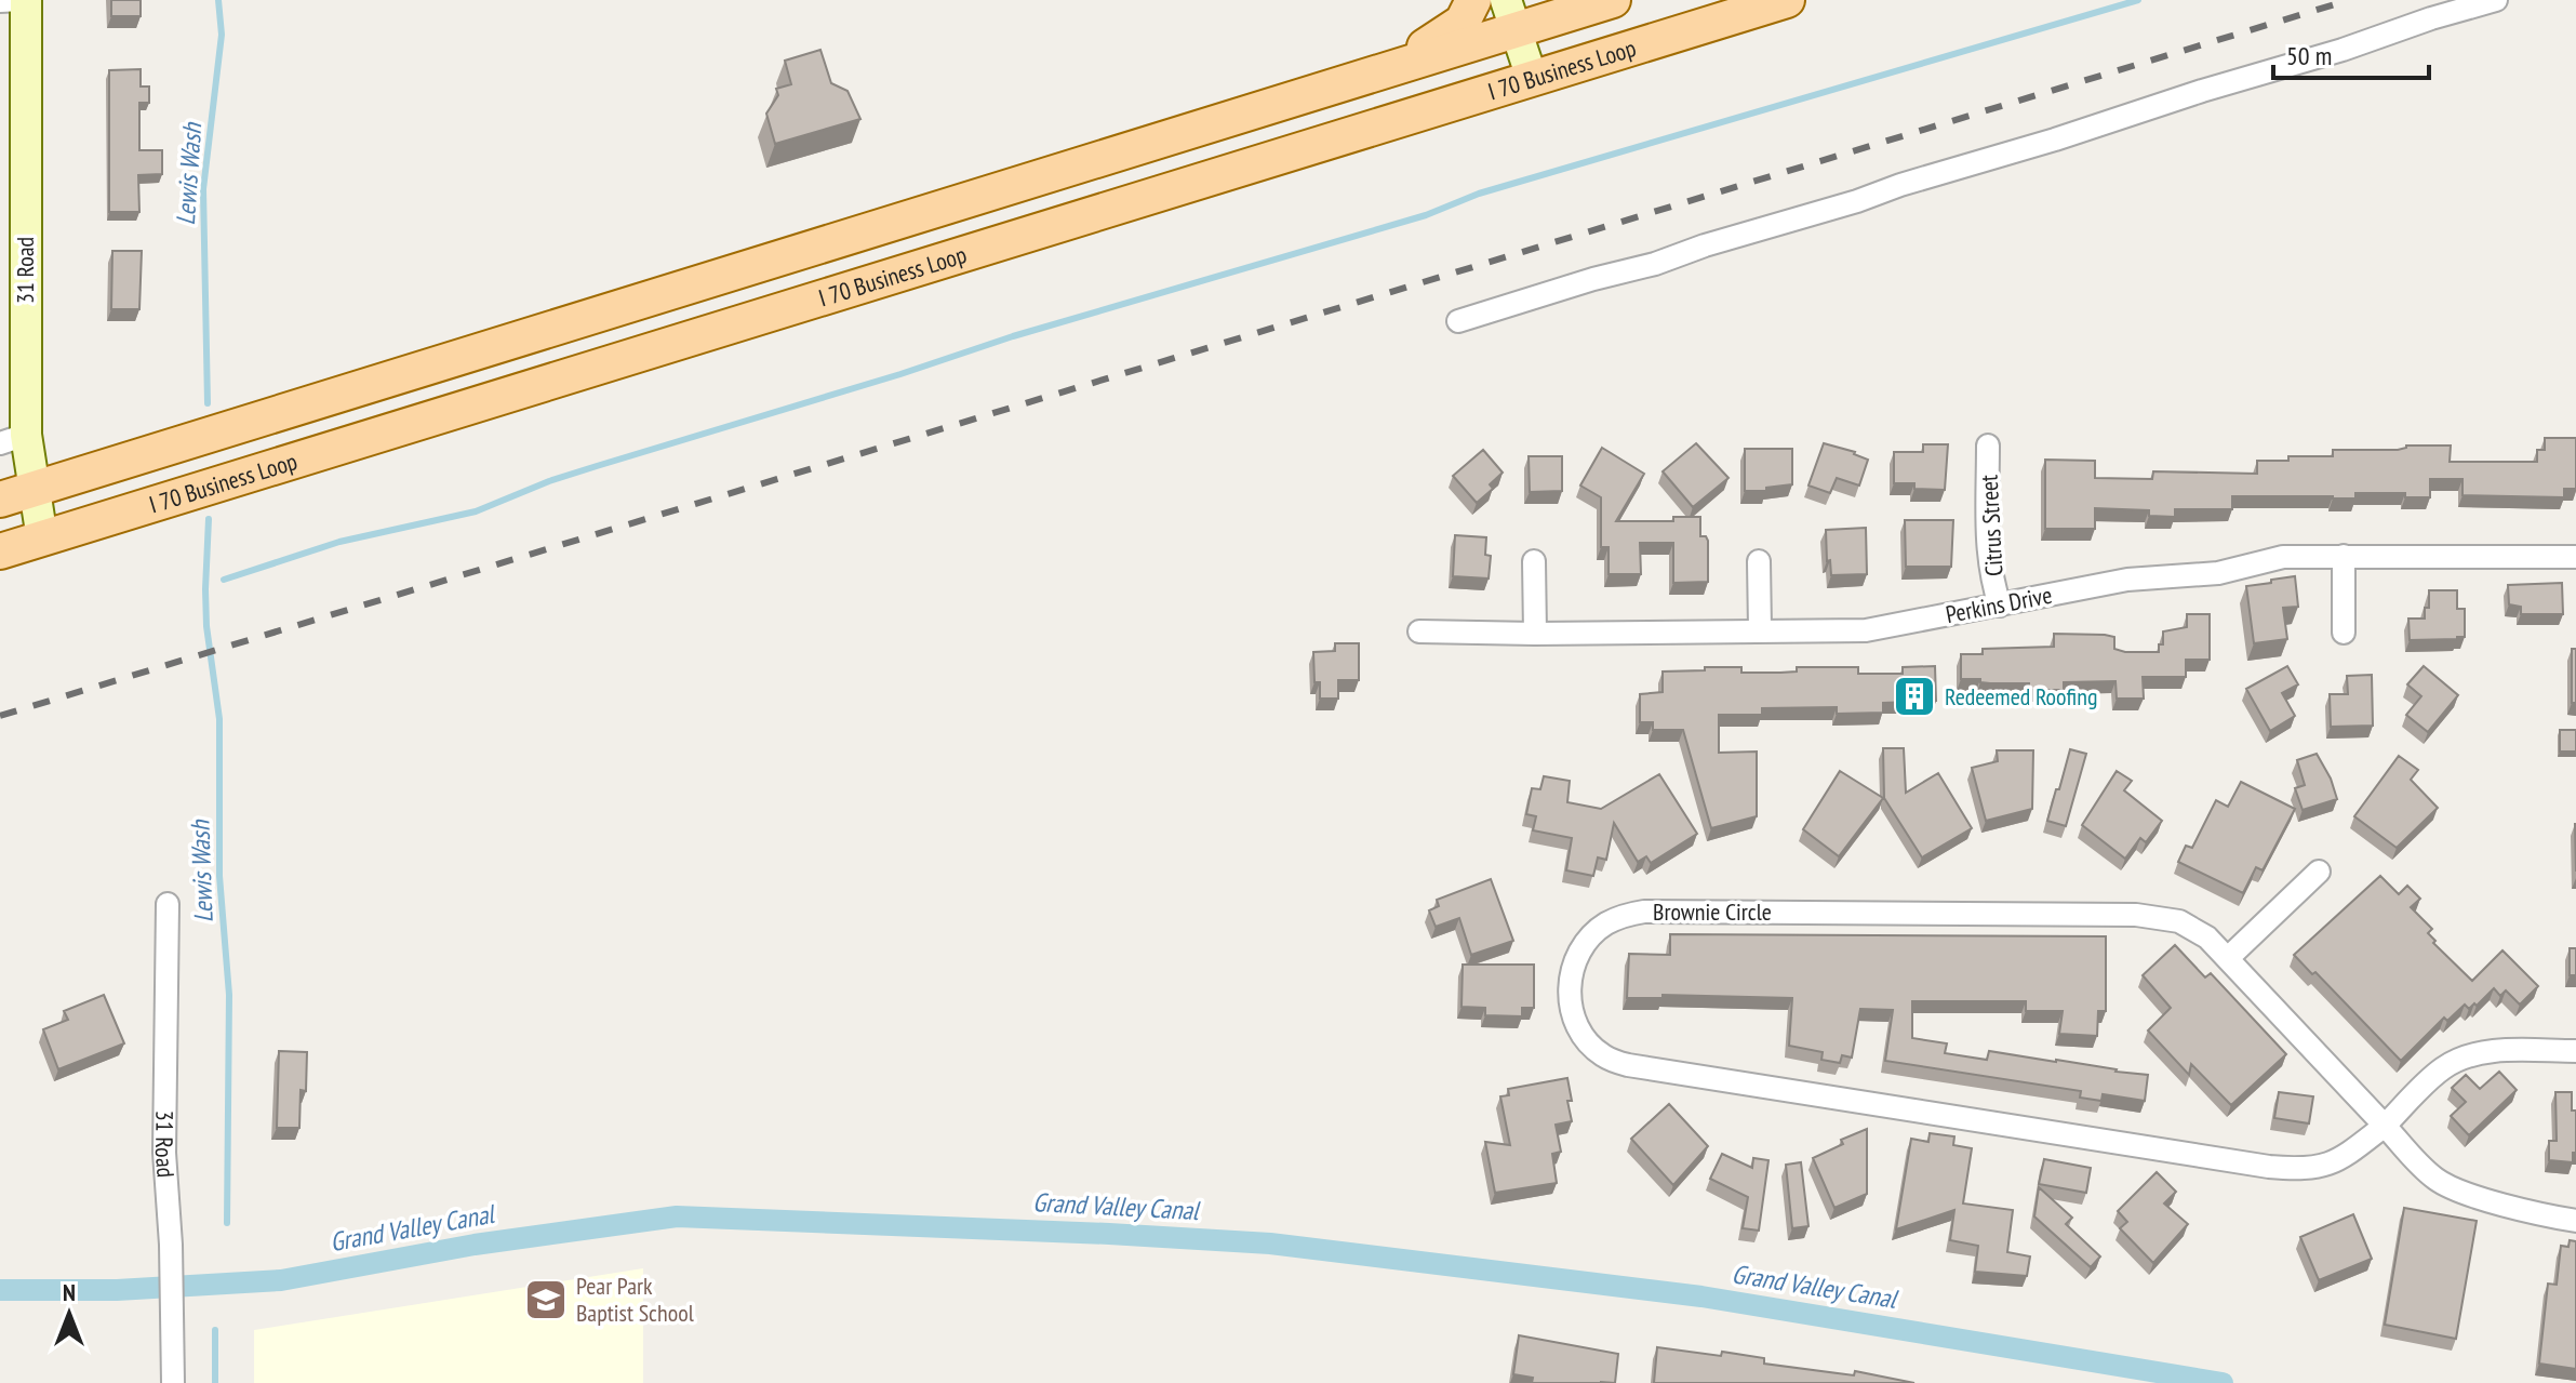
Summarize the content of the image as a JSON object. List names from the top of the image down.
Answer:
{
  "streets": {
    "main road": ["I 70 Business Loop"],
    "street": [
      "31 Road",
      "Citrus Street",
      "Perkins Drive",
      "Brownie Circle"
    ]
  },
  "crossings": [
    ["I 70 Business Loop", "31 Road"],
    ["Citrus Street", "Perkins Drive"]
  ],
  "water": ["Lewis Wash", "Grand Valley Canal"],
  "places": {
    "building": ["Redeemed Roofing"],
    "school or university": ["Pear Park Baptist School"]
  },
  "scale_bar": "50 m",
  "north": "top"
}
